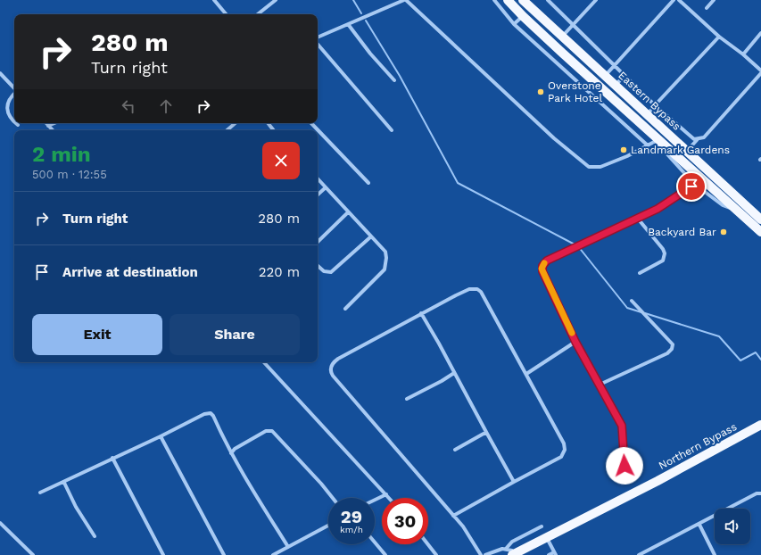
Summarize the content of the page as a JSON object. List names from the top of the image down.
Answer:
{
  "streets": {
    "main road": ["Eastern Bypass", "Northern Bypass"]
  },
  "places": ["Overstone Park Hotel", "Landmark Gardens", "Backyard Bar"],
  "page": {
    "turn": ["280 m", "Turn right"],
    "heading": ["2 min", "500 m · 12:55"],
    "list": [
      {
        "name": "Turn right",
        "value": "280 m"
      },
      {
        "name": "Arrive at destination",
        "value": "220 m"
      }
    ],
    "buttons": ["Exit", "Share"],
    "speed": "29 km/h",
    "limit": "30"
  }
}
